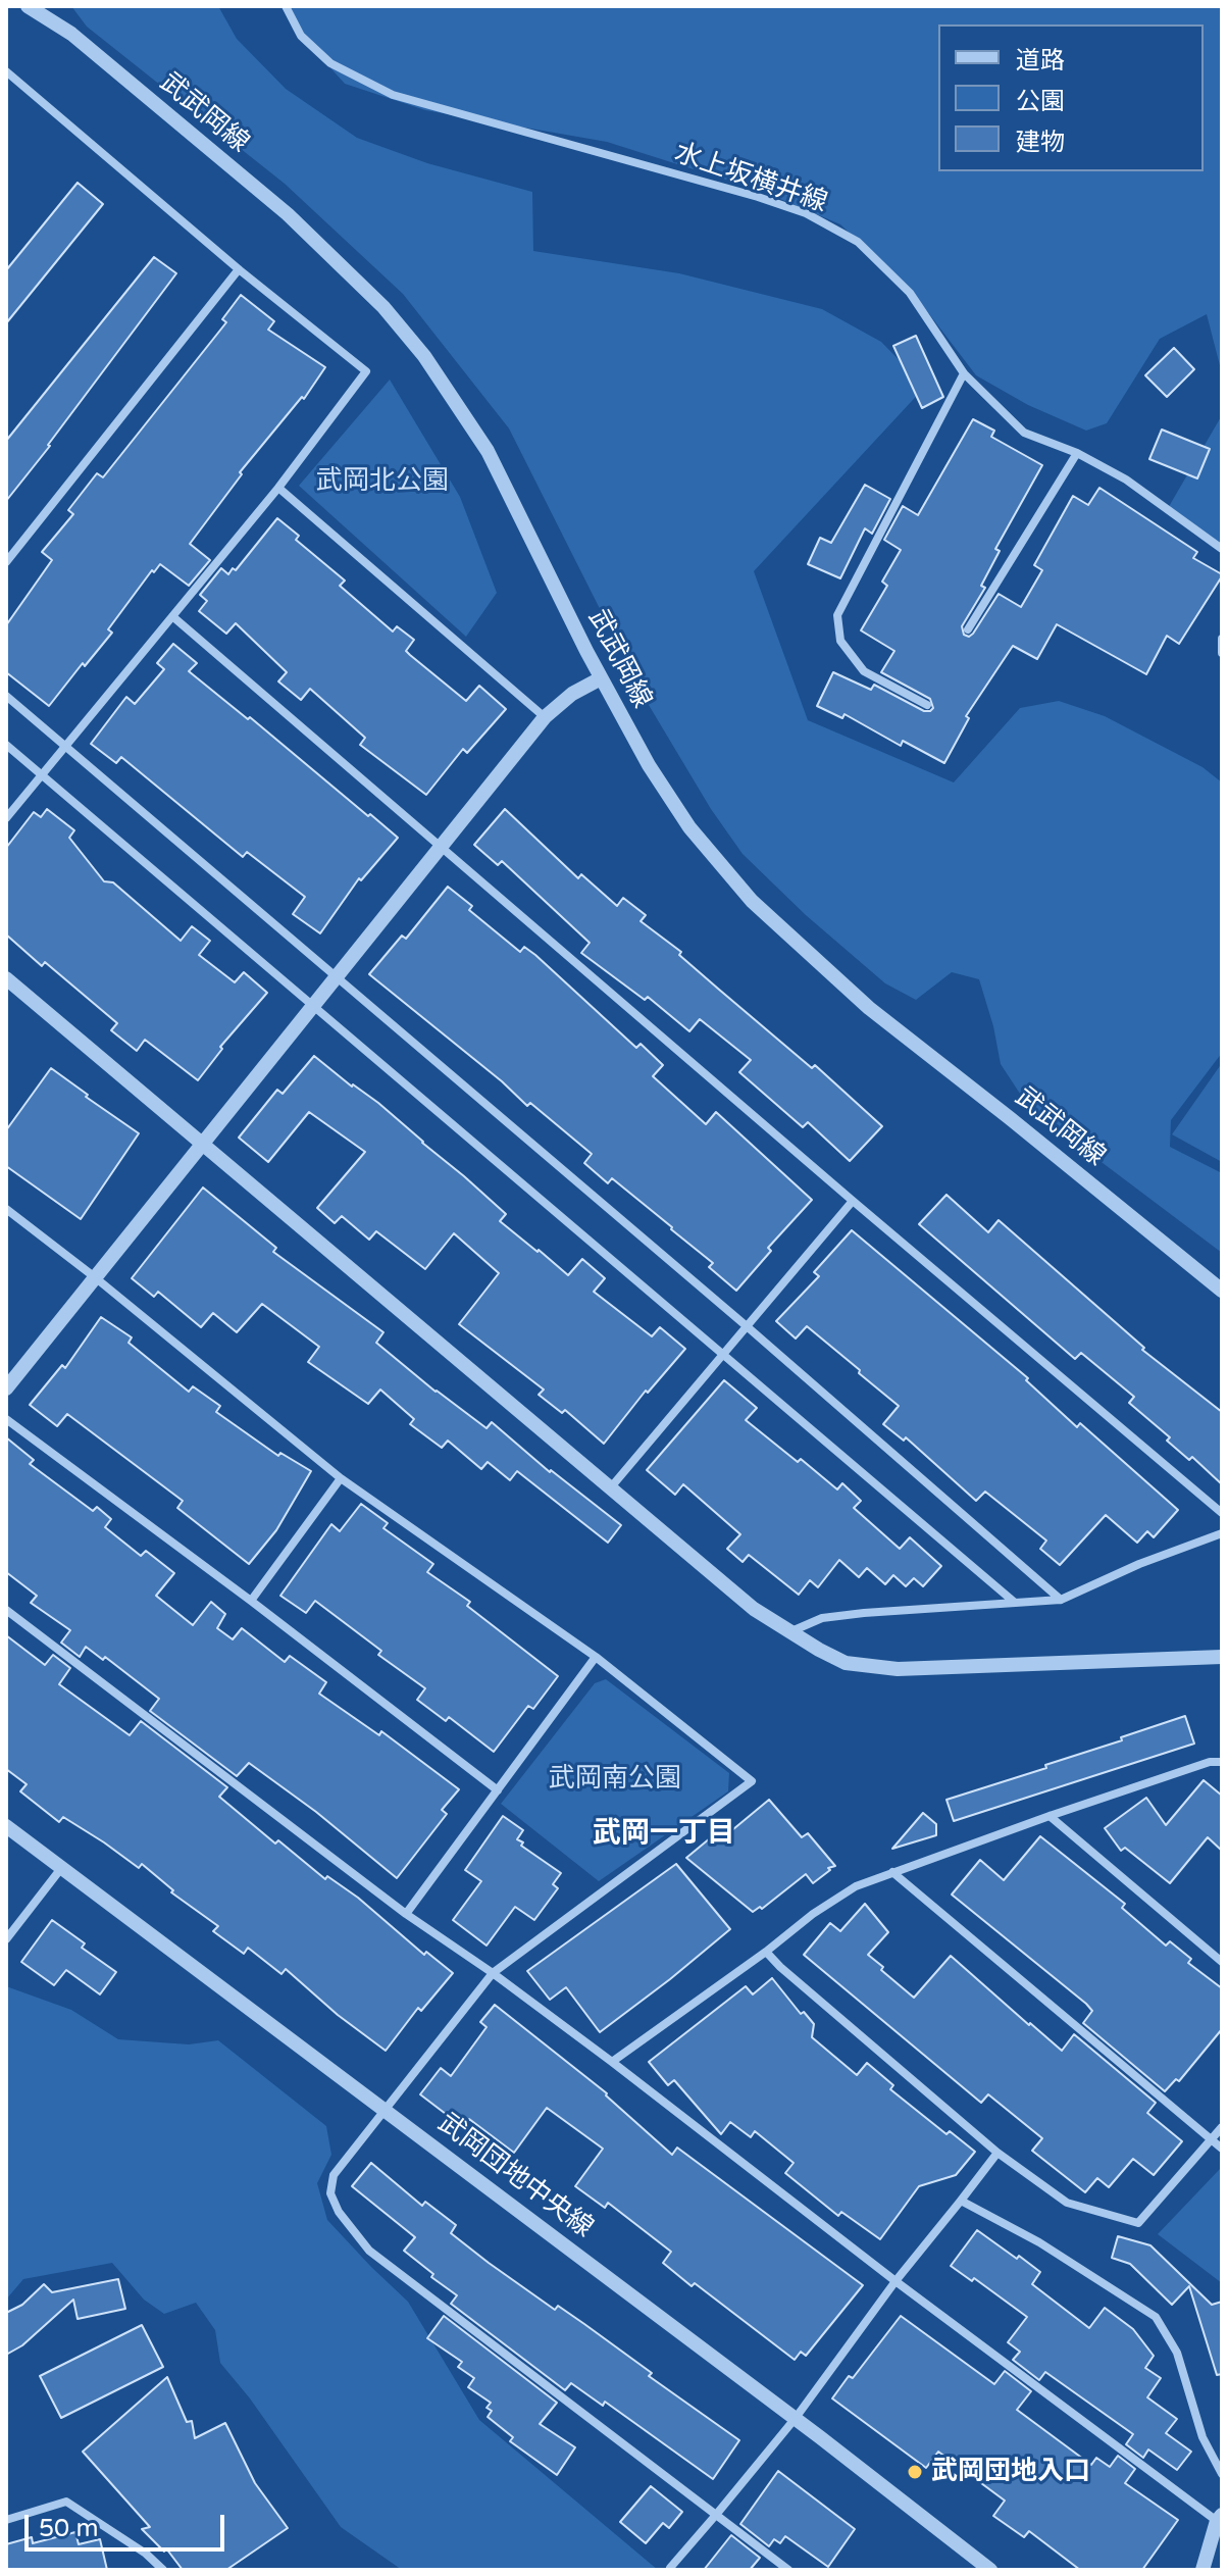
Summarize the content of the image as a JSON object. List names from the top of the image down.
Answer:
{
  "streets": {
    "street": ["武武岡線", "水上坂横井線", "武岡団地中央線"]
  },
  "districts": ["武岡一丁目"],
  "parks": ["武岡北公園", "武岡南公園"],
  "places": ["武岡団地入口"],
  "legend": ["道路", "公園", "建物"],
  "scale_bar": "50 m"
}
